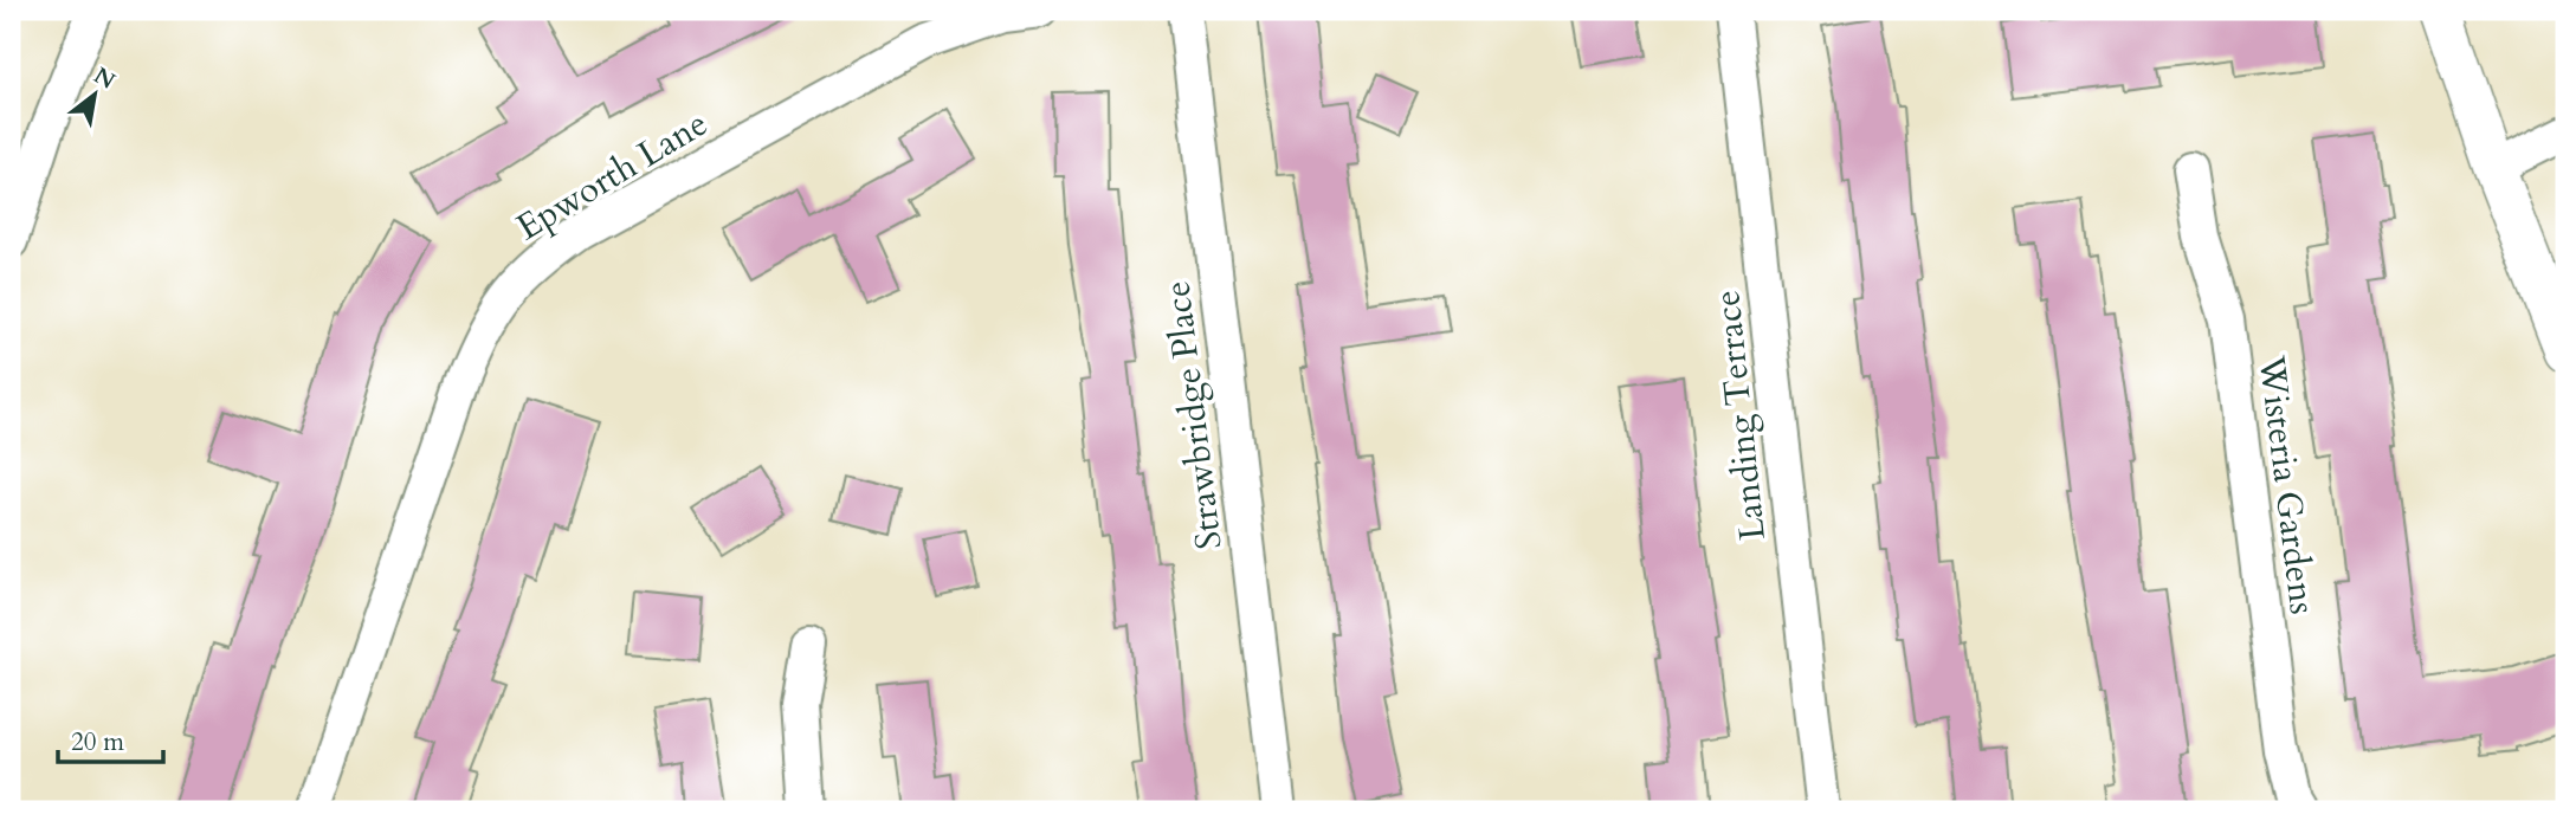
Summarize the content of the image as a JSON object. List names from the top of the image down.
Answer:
{
  "streets": {
    "street": [
      "Epworth Lane",
      "Strawbridge Place",
      "Landing Terrace",
      "Wisteria Gardens"
    ]
  },
  "scale_bar": "20 m",
  "north": "top right"
}
